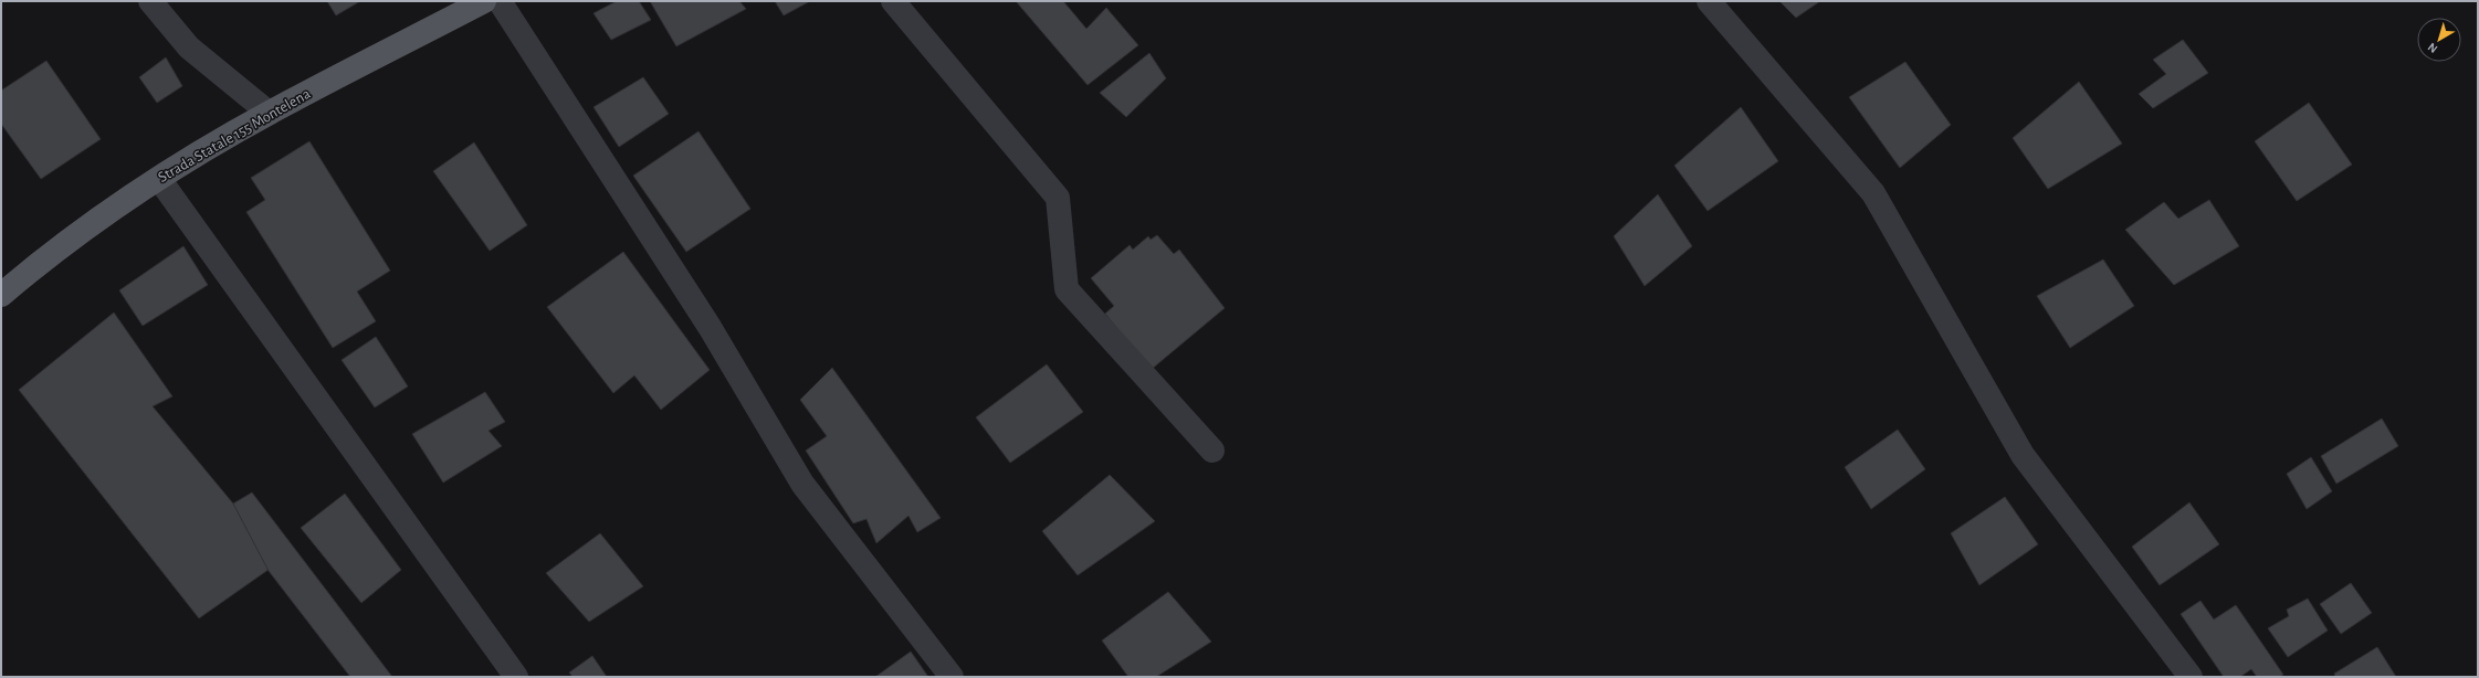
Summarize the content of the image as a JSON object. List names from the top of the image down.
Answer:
{
  "streets": {
    "main road": ["Strada Statale 155 Montelena"]
  },
  "north": "bottom left"
}
